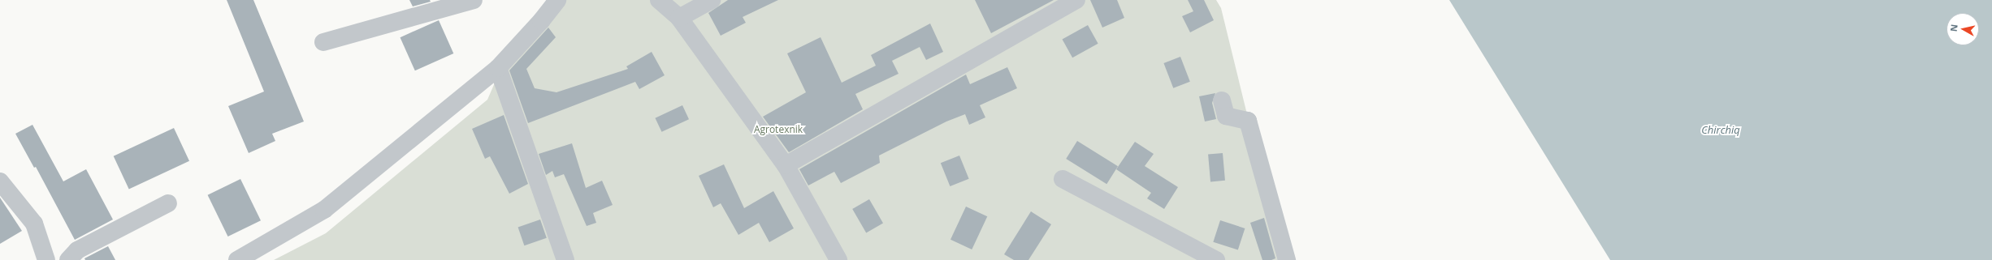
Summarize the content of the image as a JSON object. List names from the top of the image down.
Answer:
{
  "water": ["Chirchiq"],
  "parks": ["Agrotexnik"],
  "north": "left"
}
